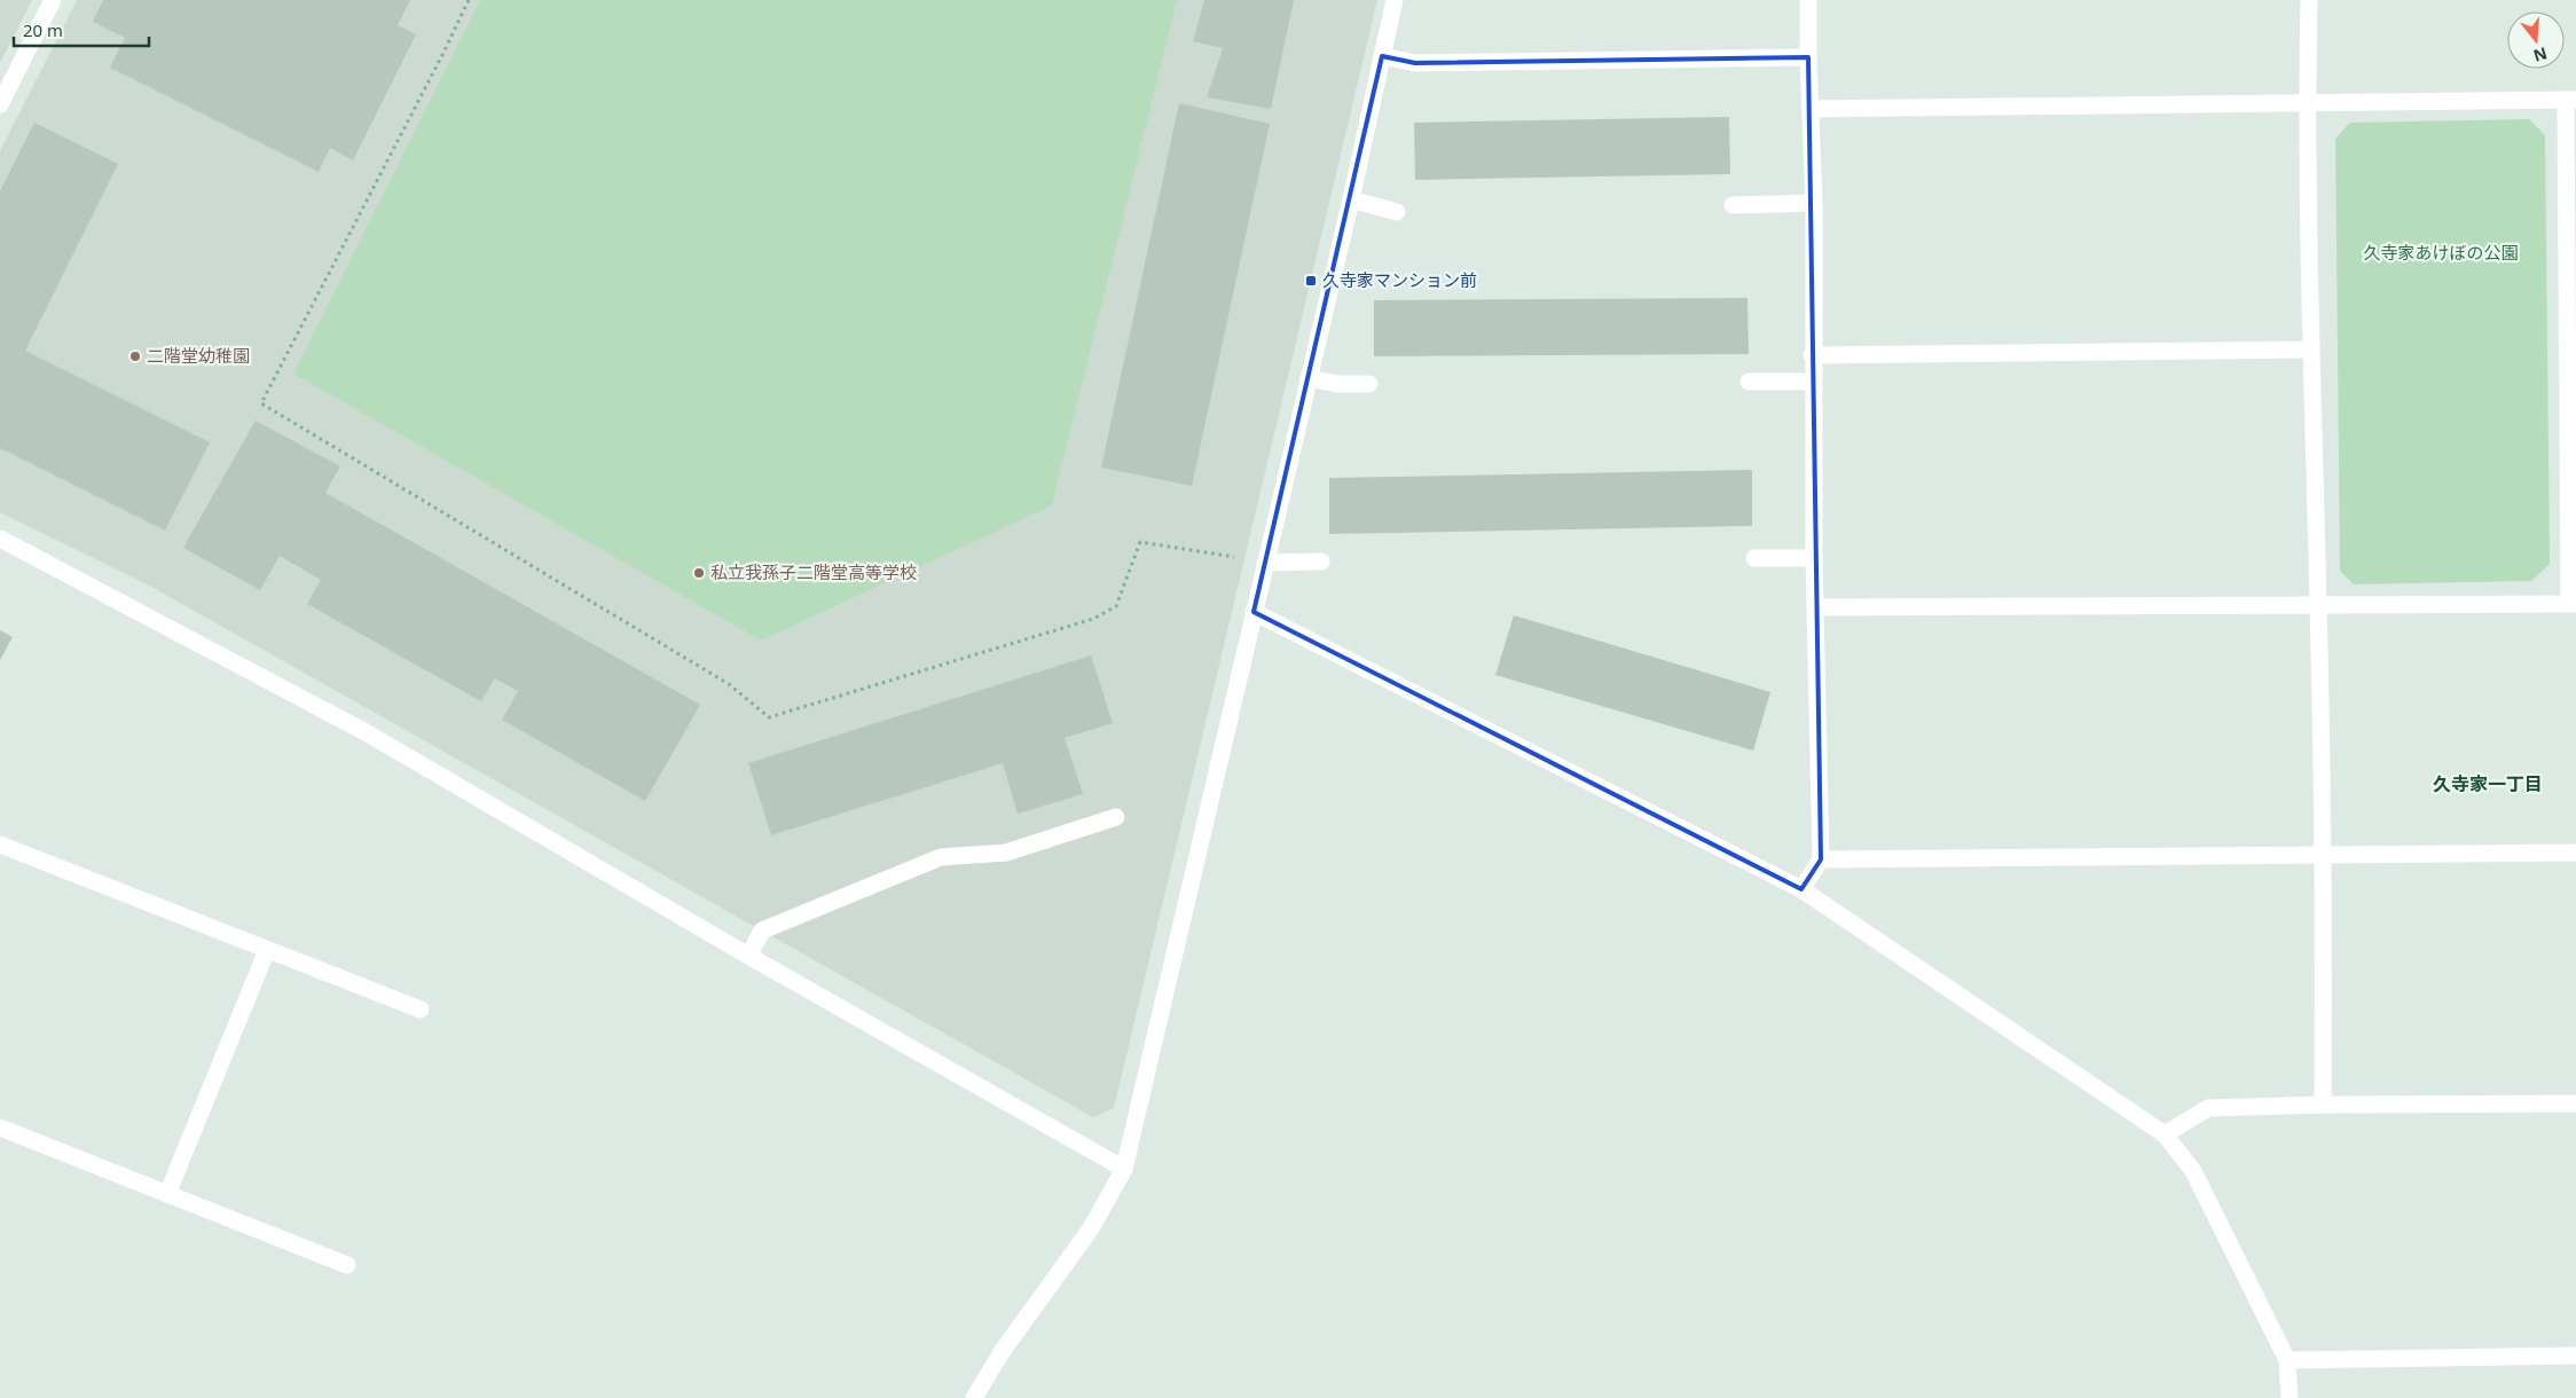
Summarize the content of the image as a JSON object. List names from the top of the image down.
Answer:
{
  "districts": ["久寺家一丁目"],
  "parks": ["久寺家あけぼの公園"],
  "places": {
    "transit": ["久寺家マンション前"],
    "other": ["二階堂幼稚園", "私立我孫子二階堂高等学校"]
  },
  "scale_bar": "20 m",
  "north": "bottom"
}
